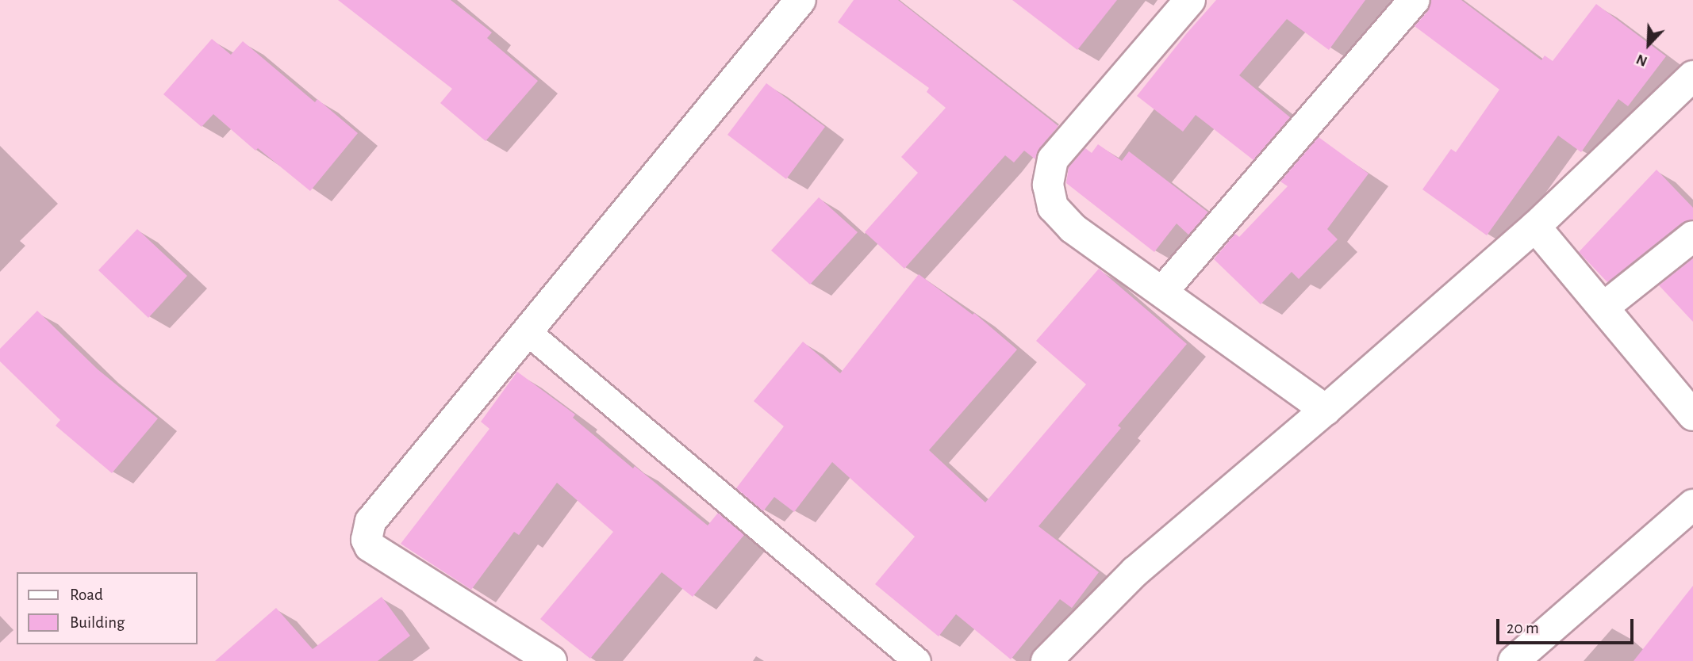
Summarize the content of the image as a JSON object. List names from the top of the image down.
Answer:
{
  "legend": ["Road", "Building"],
  "scale_bar": "20 m",
  "north": "bottom left"
}
